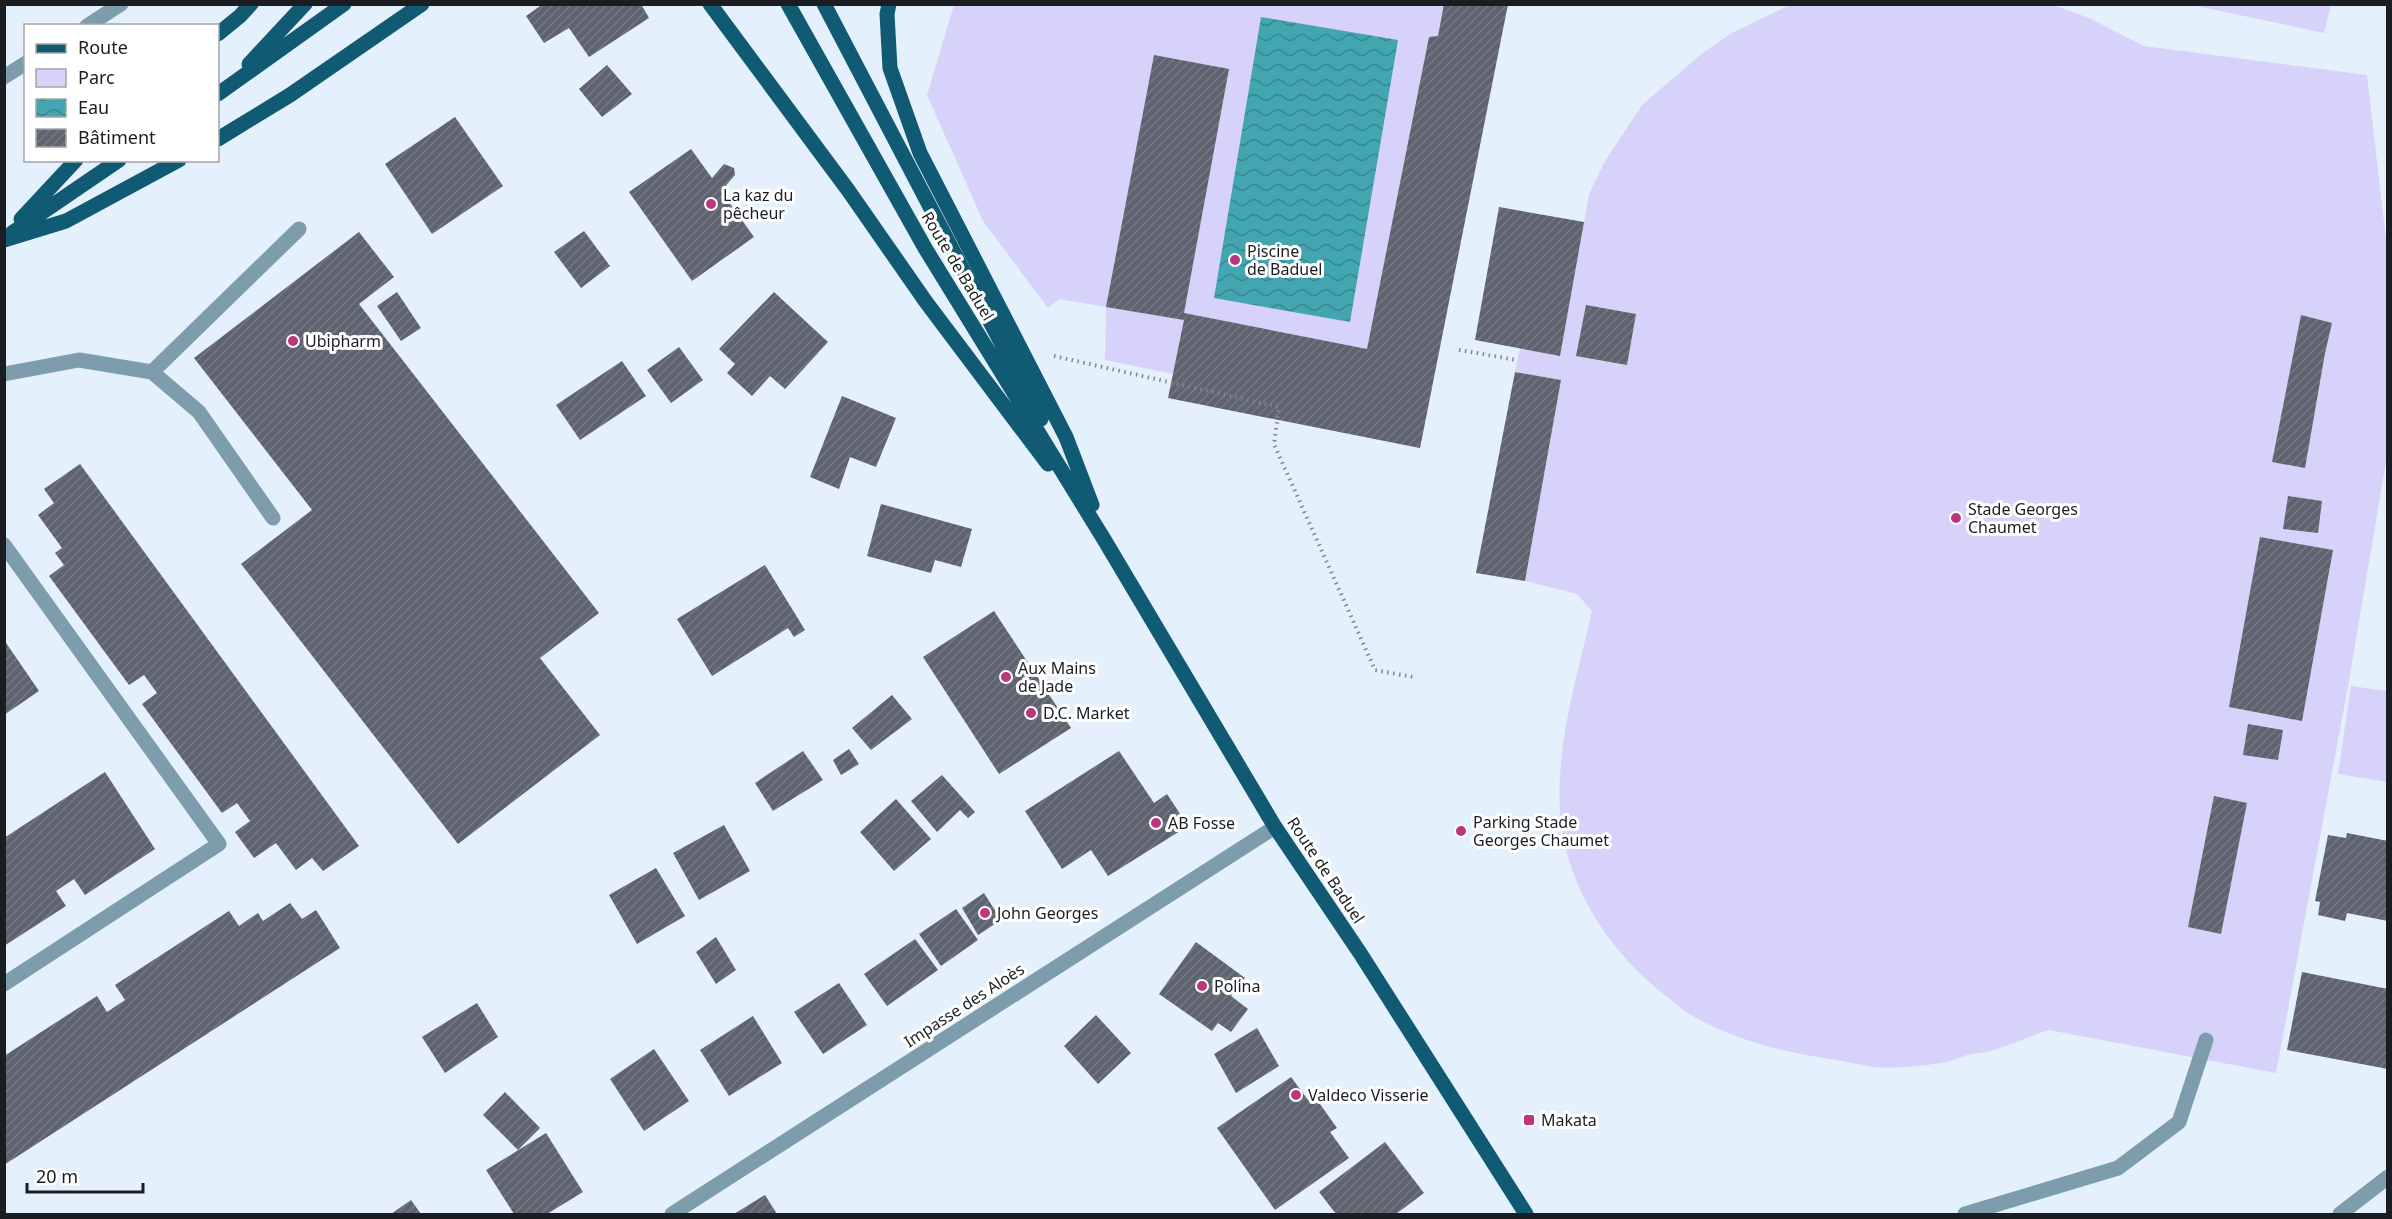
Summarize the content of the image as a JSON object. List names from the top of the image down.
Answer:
{
  "streets": {
    "main road": ["Route de Baduel"],
    "street": ["Impasse des Aloès"]
  },
  "crossings": [
    ["Route de Baduel", "Impasse des Aloès"]
  ],
  "places": {
    "other": [
      "La kaz du pêcheur",
      "Piscine de Baduel",
      "Ubipharm",
      "Stade Georges Chaumet",
      "Aux Mains de Jade",
      "D.C. Market",
      "AB Fosse",
      "Parking Stade Georges Chaumet",
      "John Georges",
      "Polina",
      "Valdeco Visserie"
    ],
    "transit": ["Makata"]
  },
  "legend": [
    "Route",
    "Parc",
    "Eau",
    "Bâtiment"
  ],
  "scale_bar": "20 m"
}
